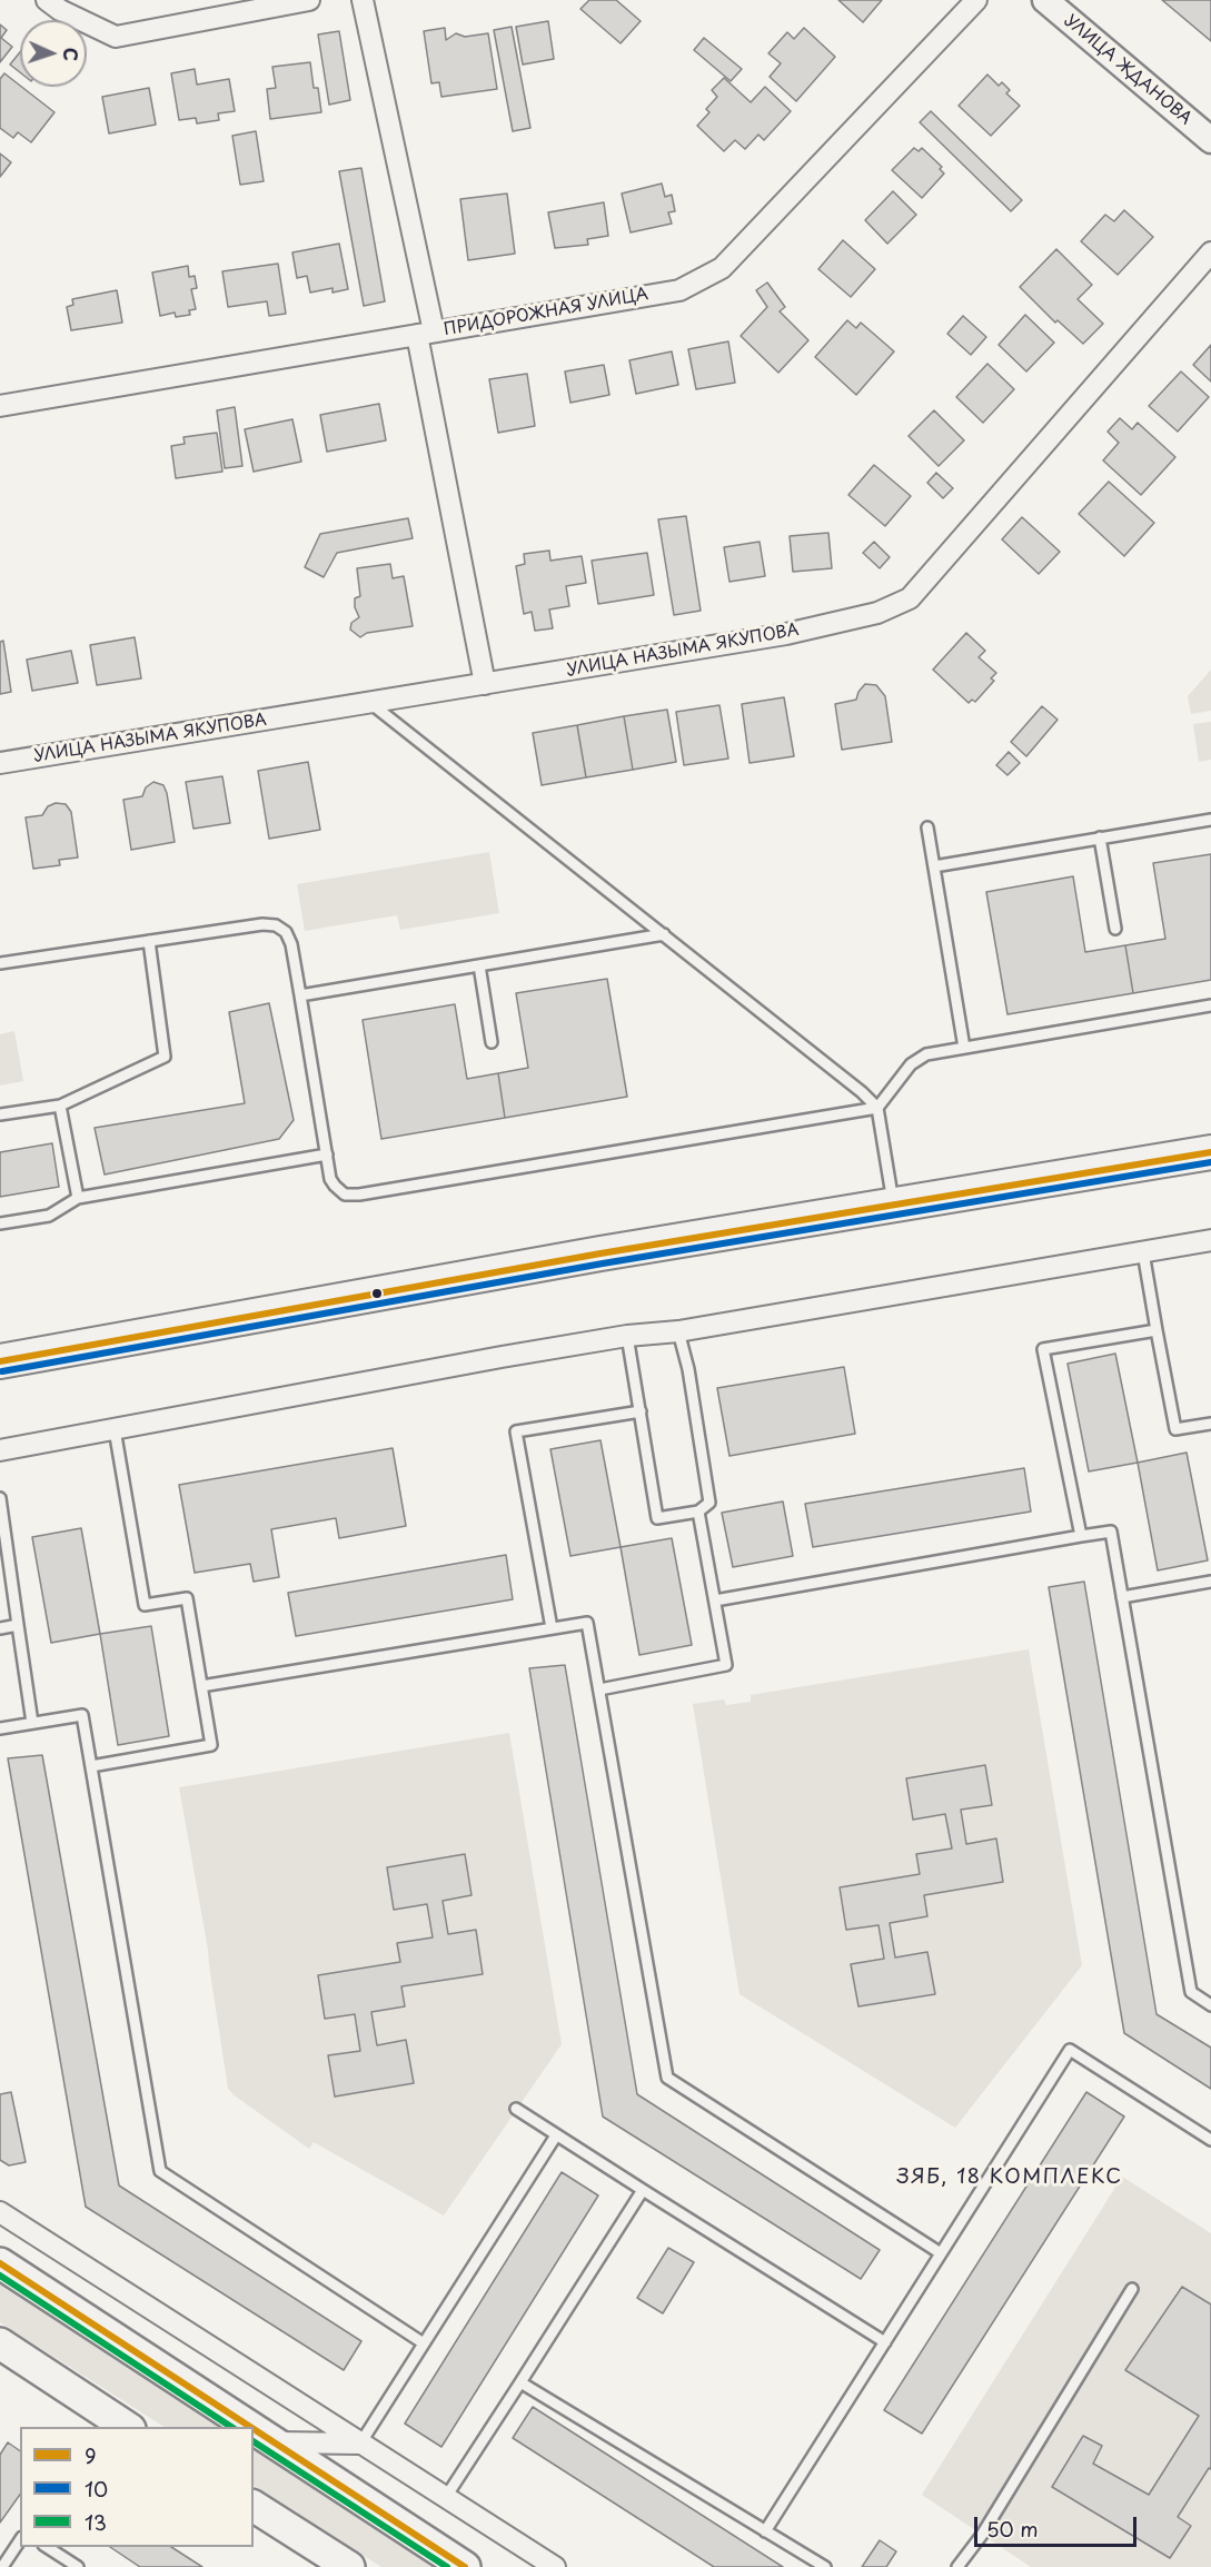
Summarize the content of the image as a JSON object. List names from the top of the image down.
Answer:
{
  "streets": {
    "street": ["УЛИЦА ЖДАНОВА", "ПРИДОРОЖНАЯ УЛИЦА", "УЛИЦА НАЗЫМА ЯКУПОВА"]
  },
  "districts": ["ЗЯБ, 18 КОМПЛЕКС"],
  "lines": ["transit line 9", "transit line 10", "transit line 13"],
  "legend": ["9", "10", "13"],
  "scale_bar": "50 m",
  "north": "right"
}
